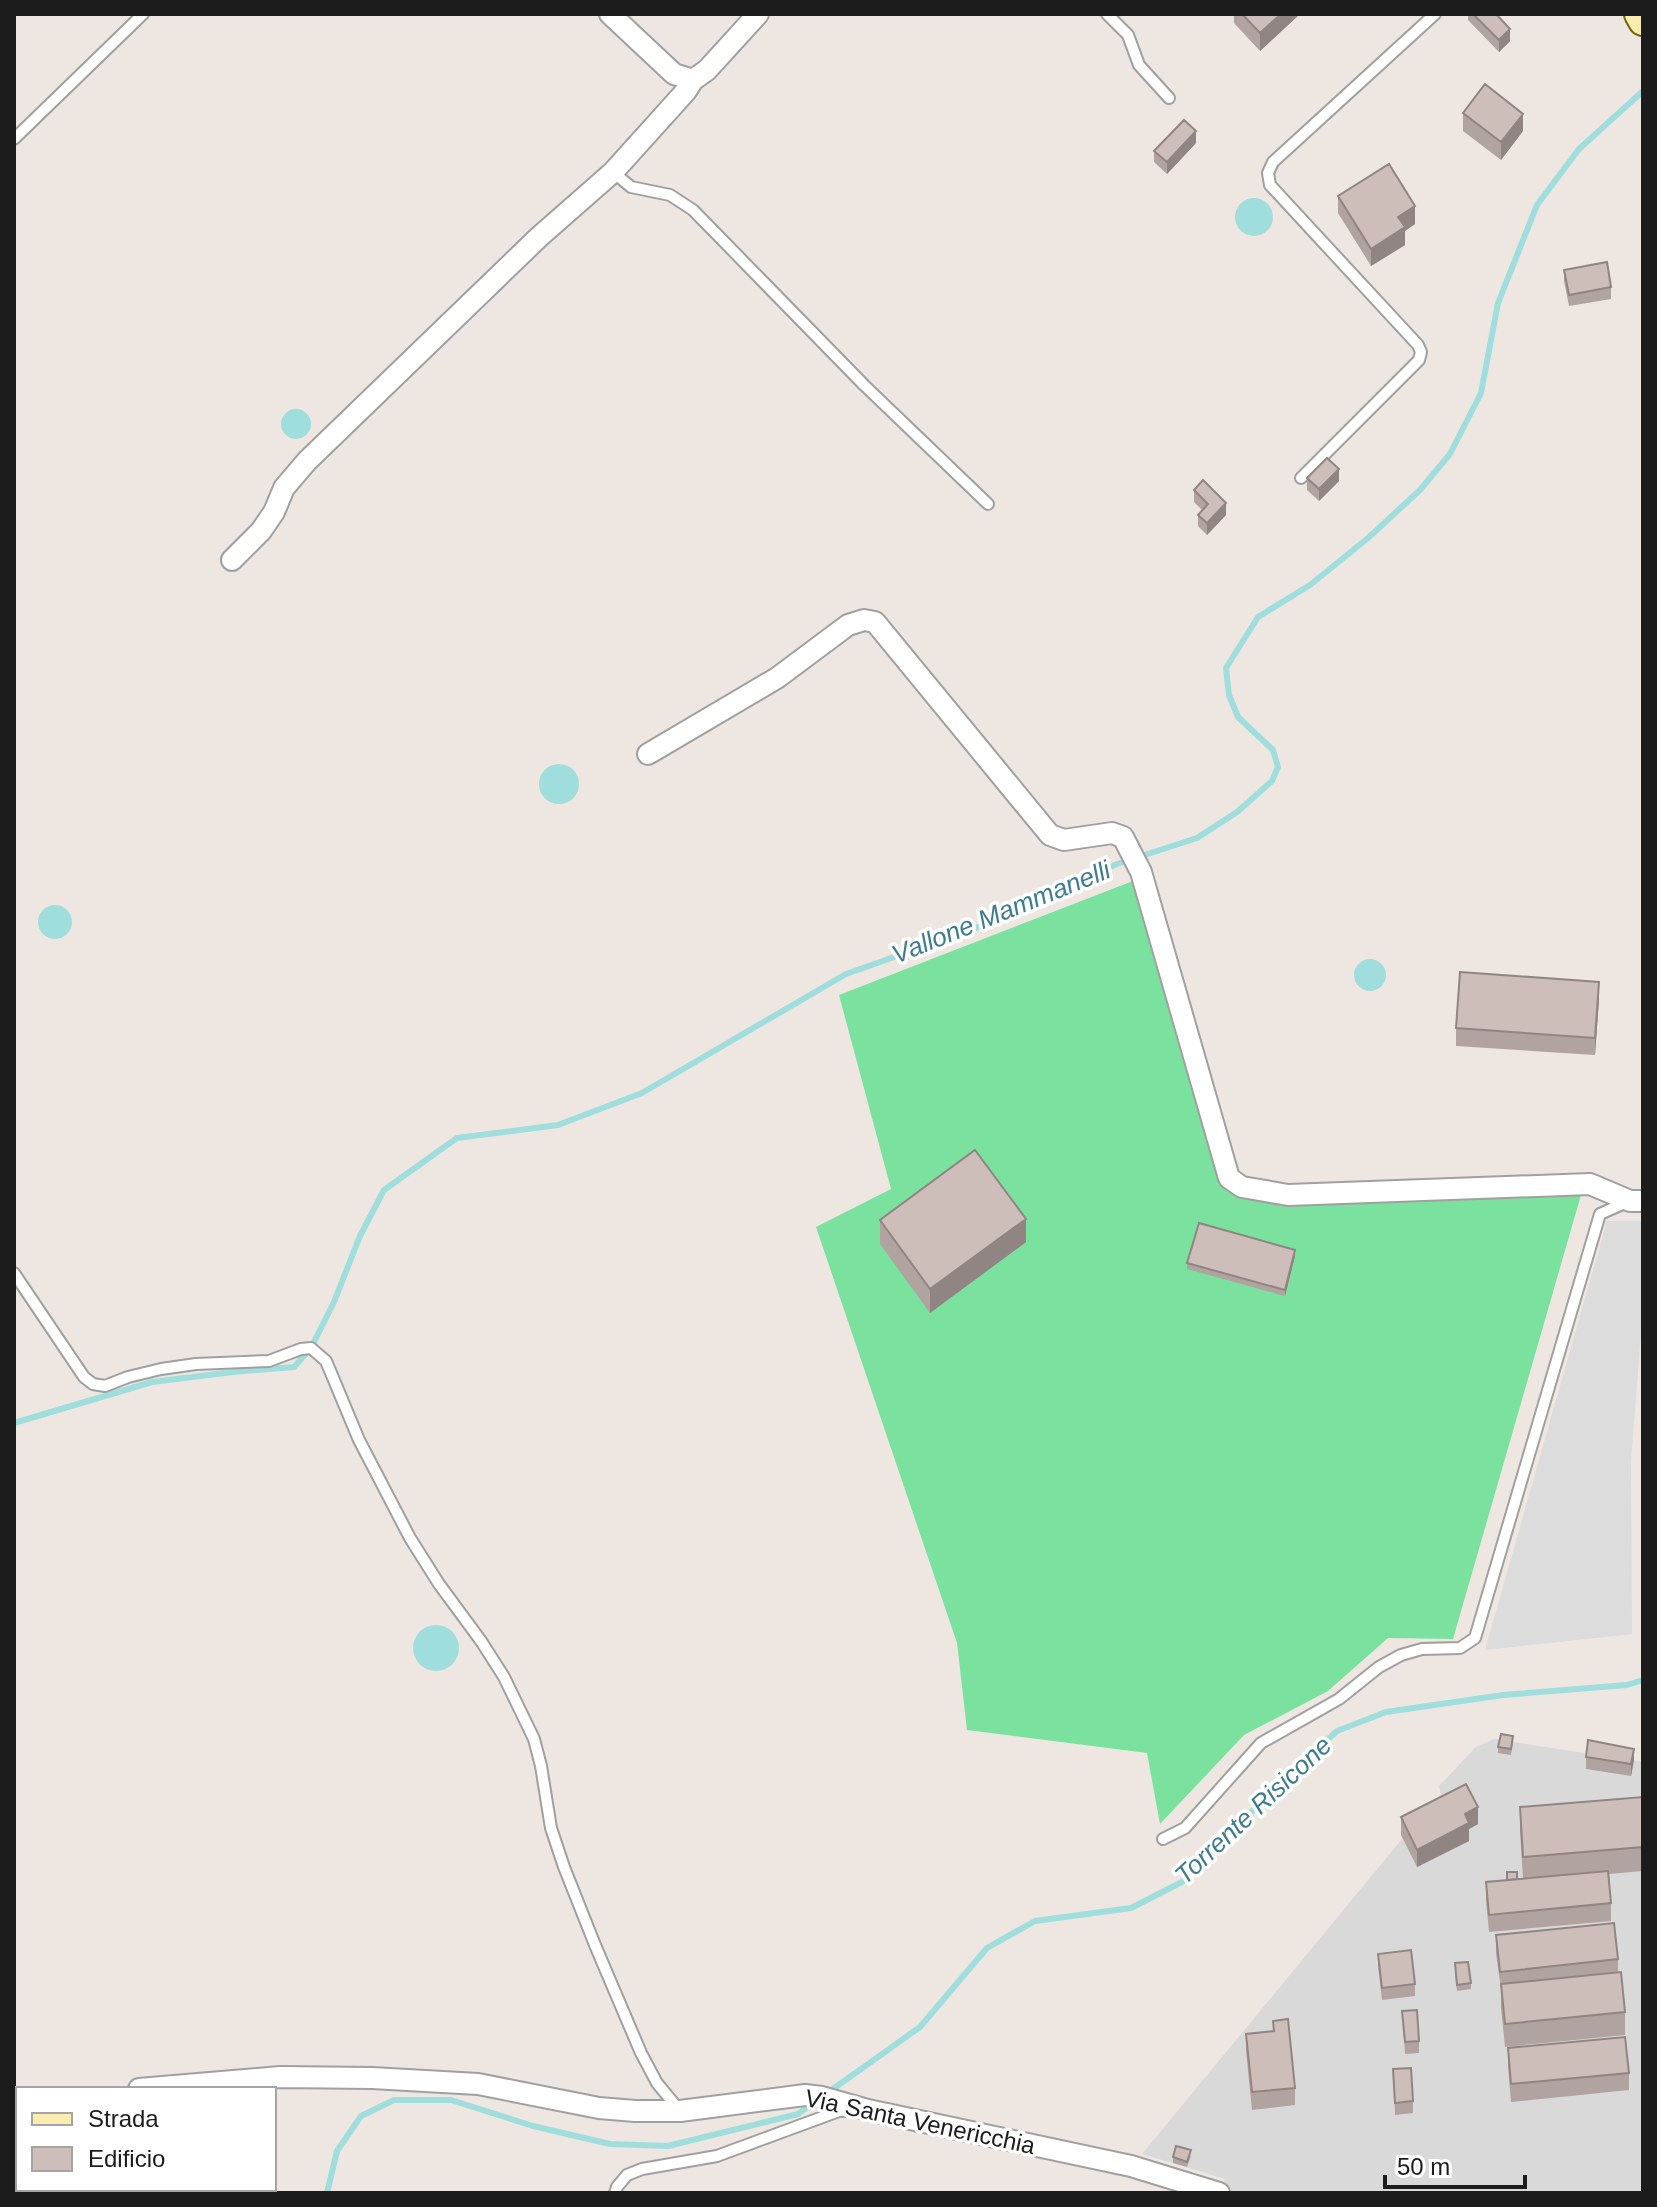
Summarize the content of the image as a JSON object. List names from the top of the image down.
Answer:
{
  "streets": {
    "street": ["Via Santa Venericchia"]
  },
  "water": ["Vallone Mammanelli", "Torrente Risicone"],
  "legend": ["Strada", "Edificio"],
  "scale_bar": "50 m"
}
